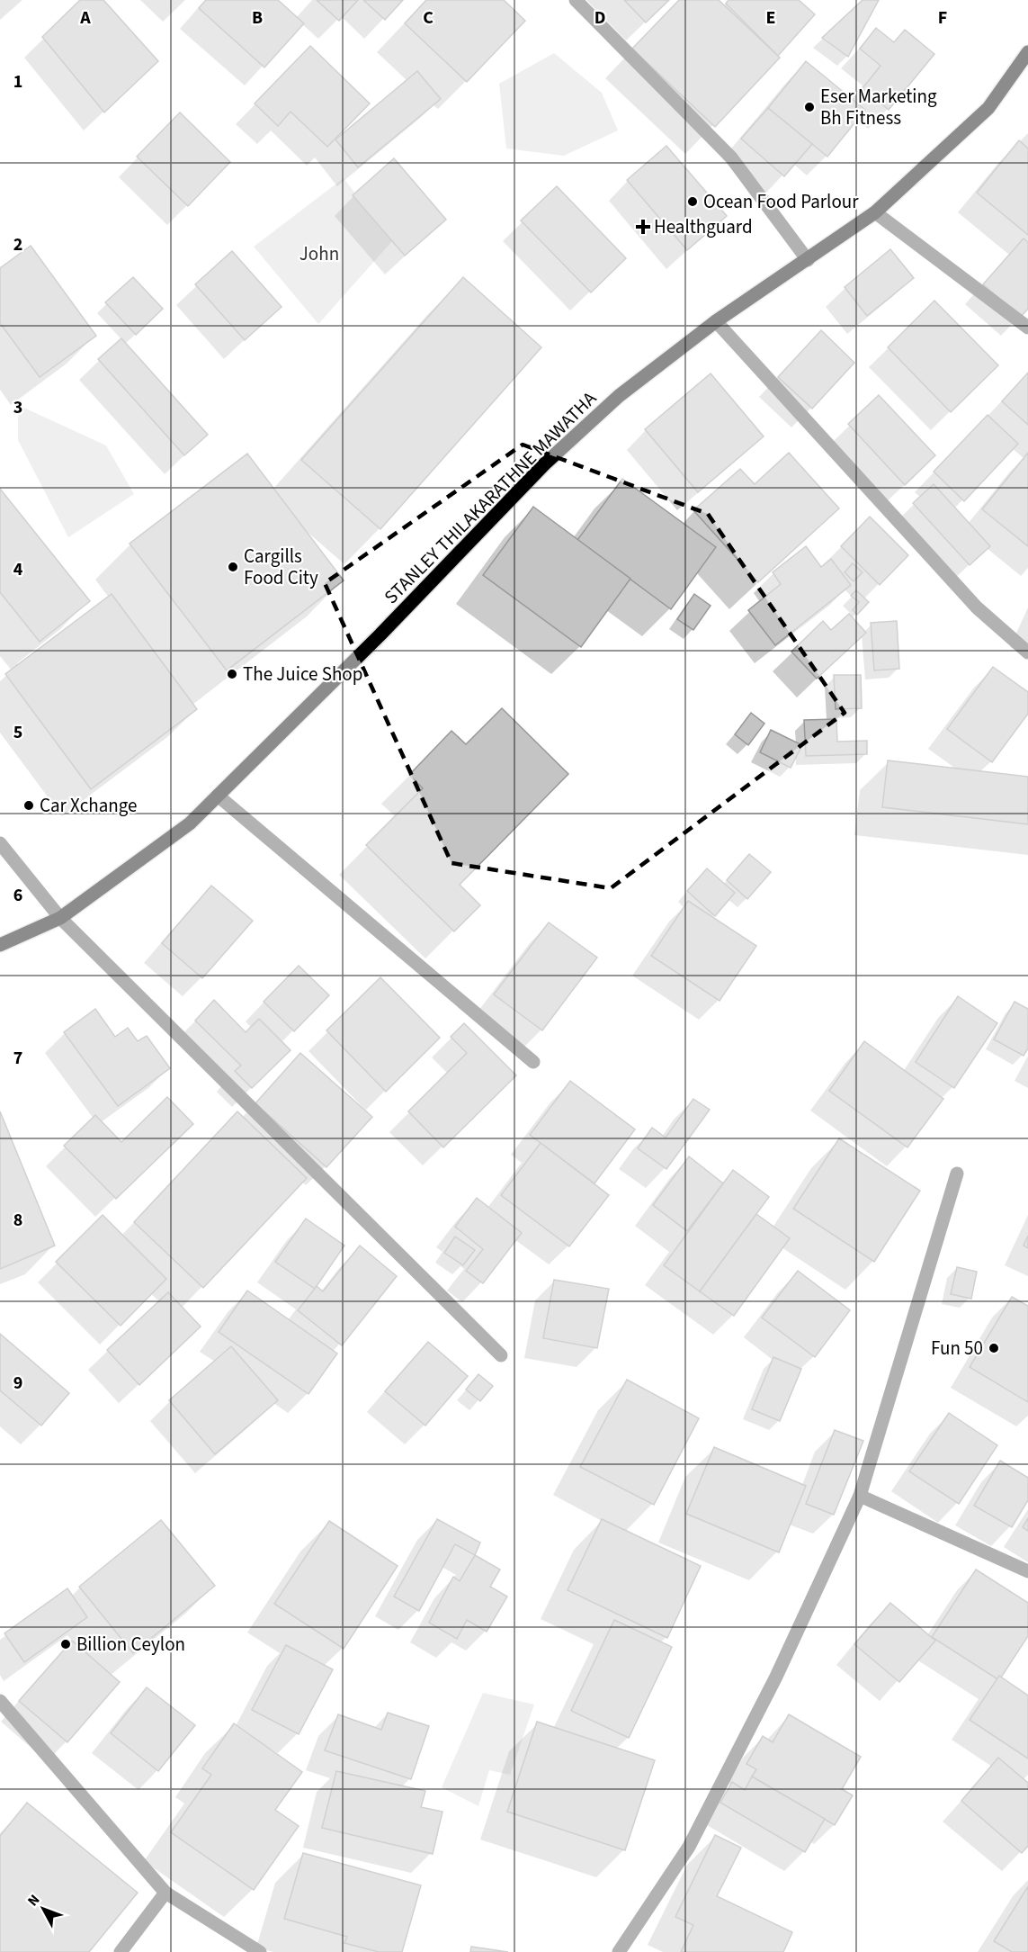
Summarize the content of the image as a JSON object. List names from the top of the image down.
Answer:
{
  "streets": {
    "main road": ["STANLEY THILAKARATHNE MAWATHA"]
  },
  "parks": ["John"],
  "places": {
    "other": [
      "Eser Marketing Bh Fitness",
      "Ocean Food Parlour",
      "Cargills Food City",
      "The Juice Shop",
      "Car Xchange",
      "Fun 50",
      "Billion Ceylon"
    ],
    "health": ["Healthguard"]
  },
  "north": "top left",
  "grid": {
    "columns": [
      "A",
      "B",
      "C",
      "D",
      "E",
      "F"
    ],
    "rows": [
      "1",
      "2",
      "3",
      "4",
      "5",
      "6",
      "7",
      "8",
      "9"
    ]
  }
}
